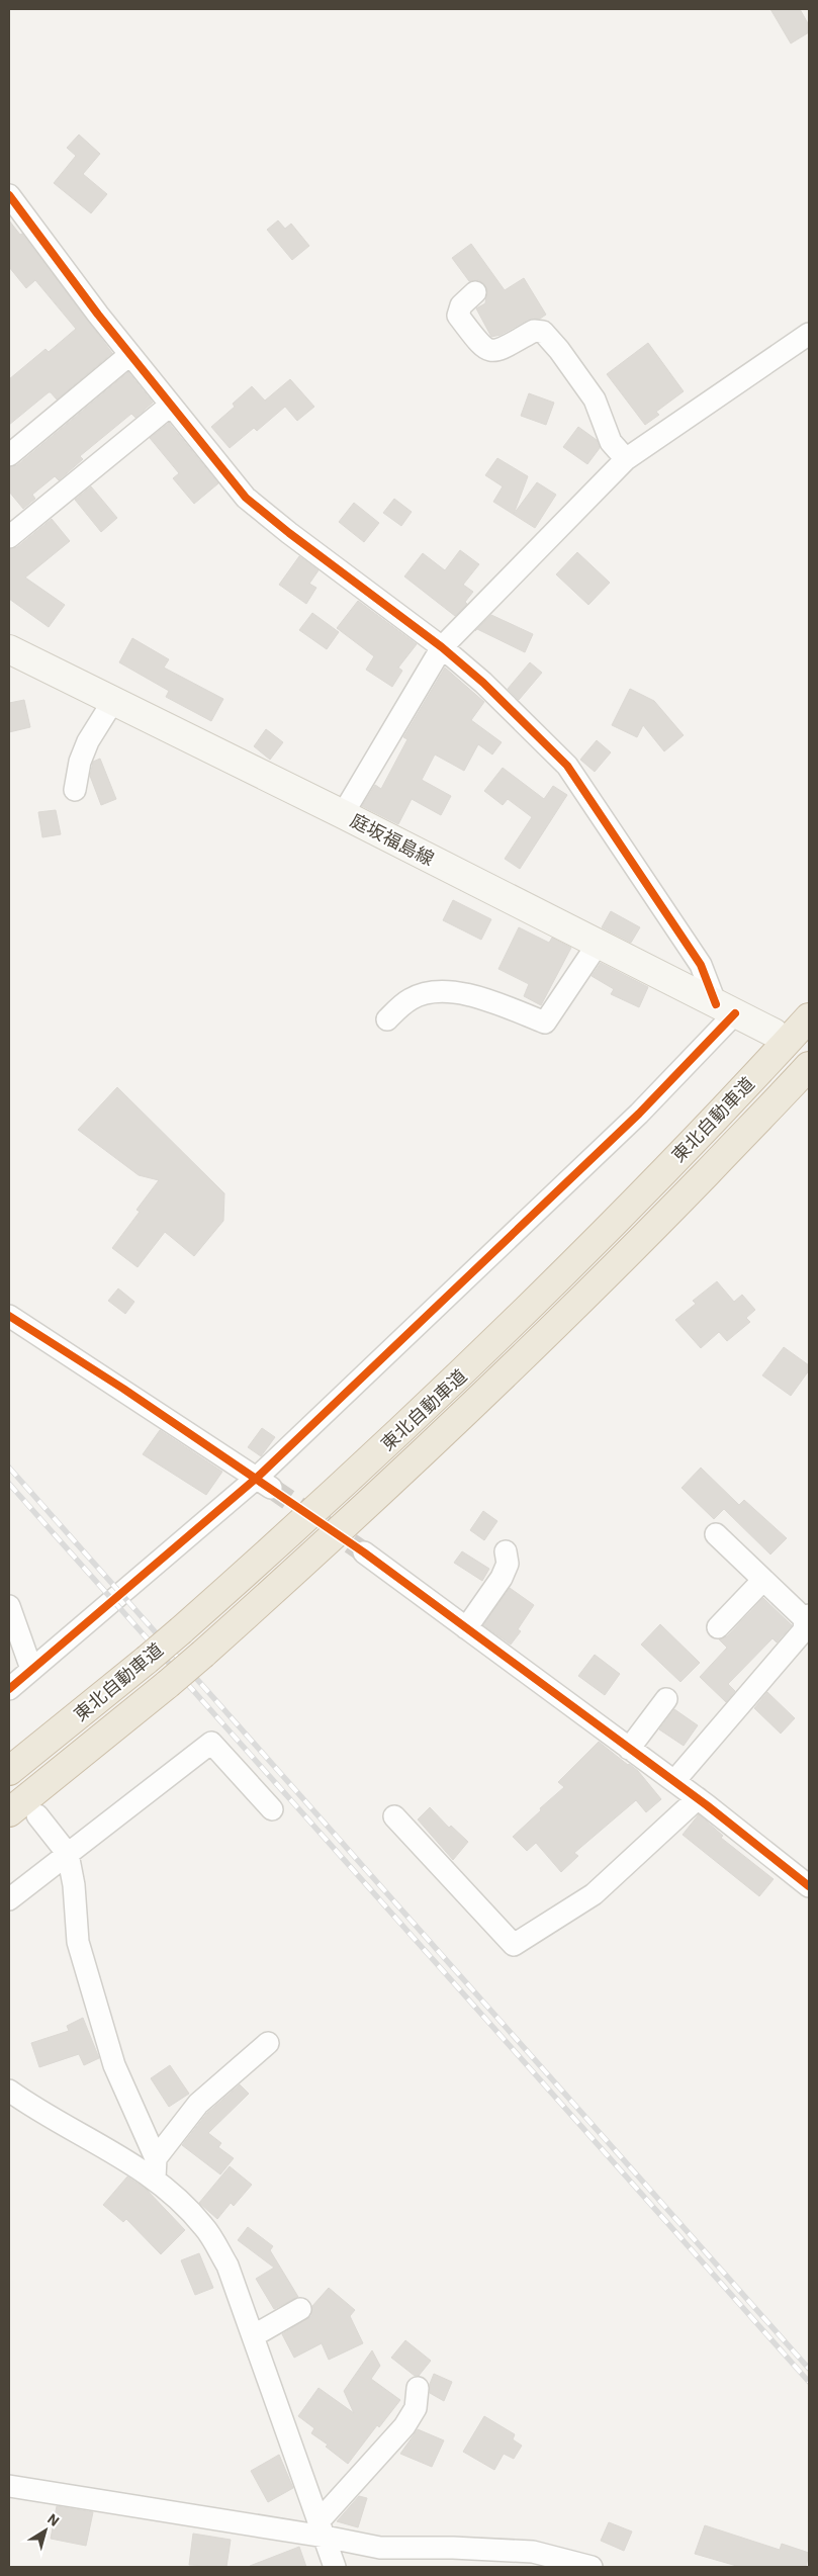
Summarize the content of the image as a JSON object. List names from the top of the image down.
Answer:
{
  "streets": {
    "highway": ["東北自動車道"],
    "main road": ["庭坂福島線"]
  },
  "north": "top right"
}
